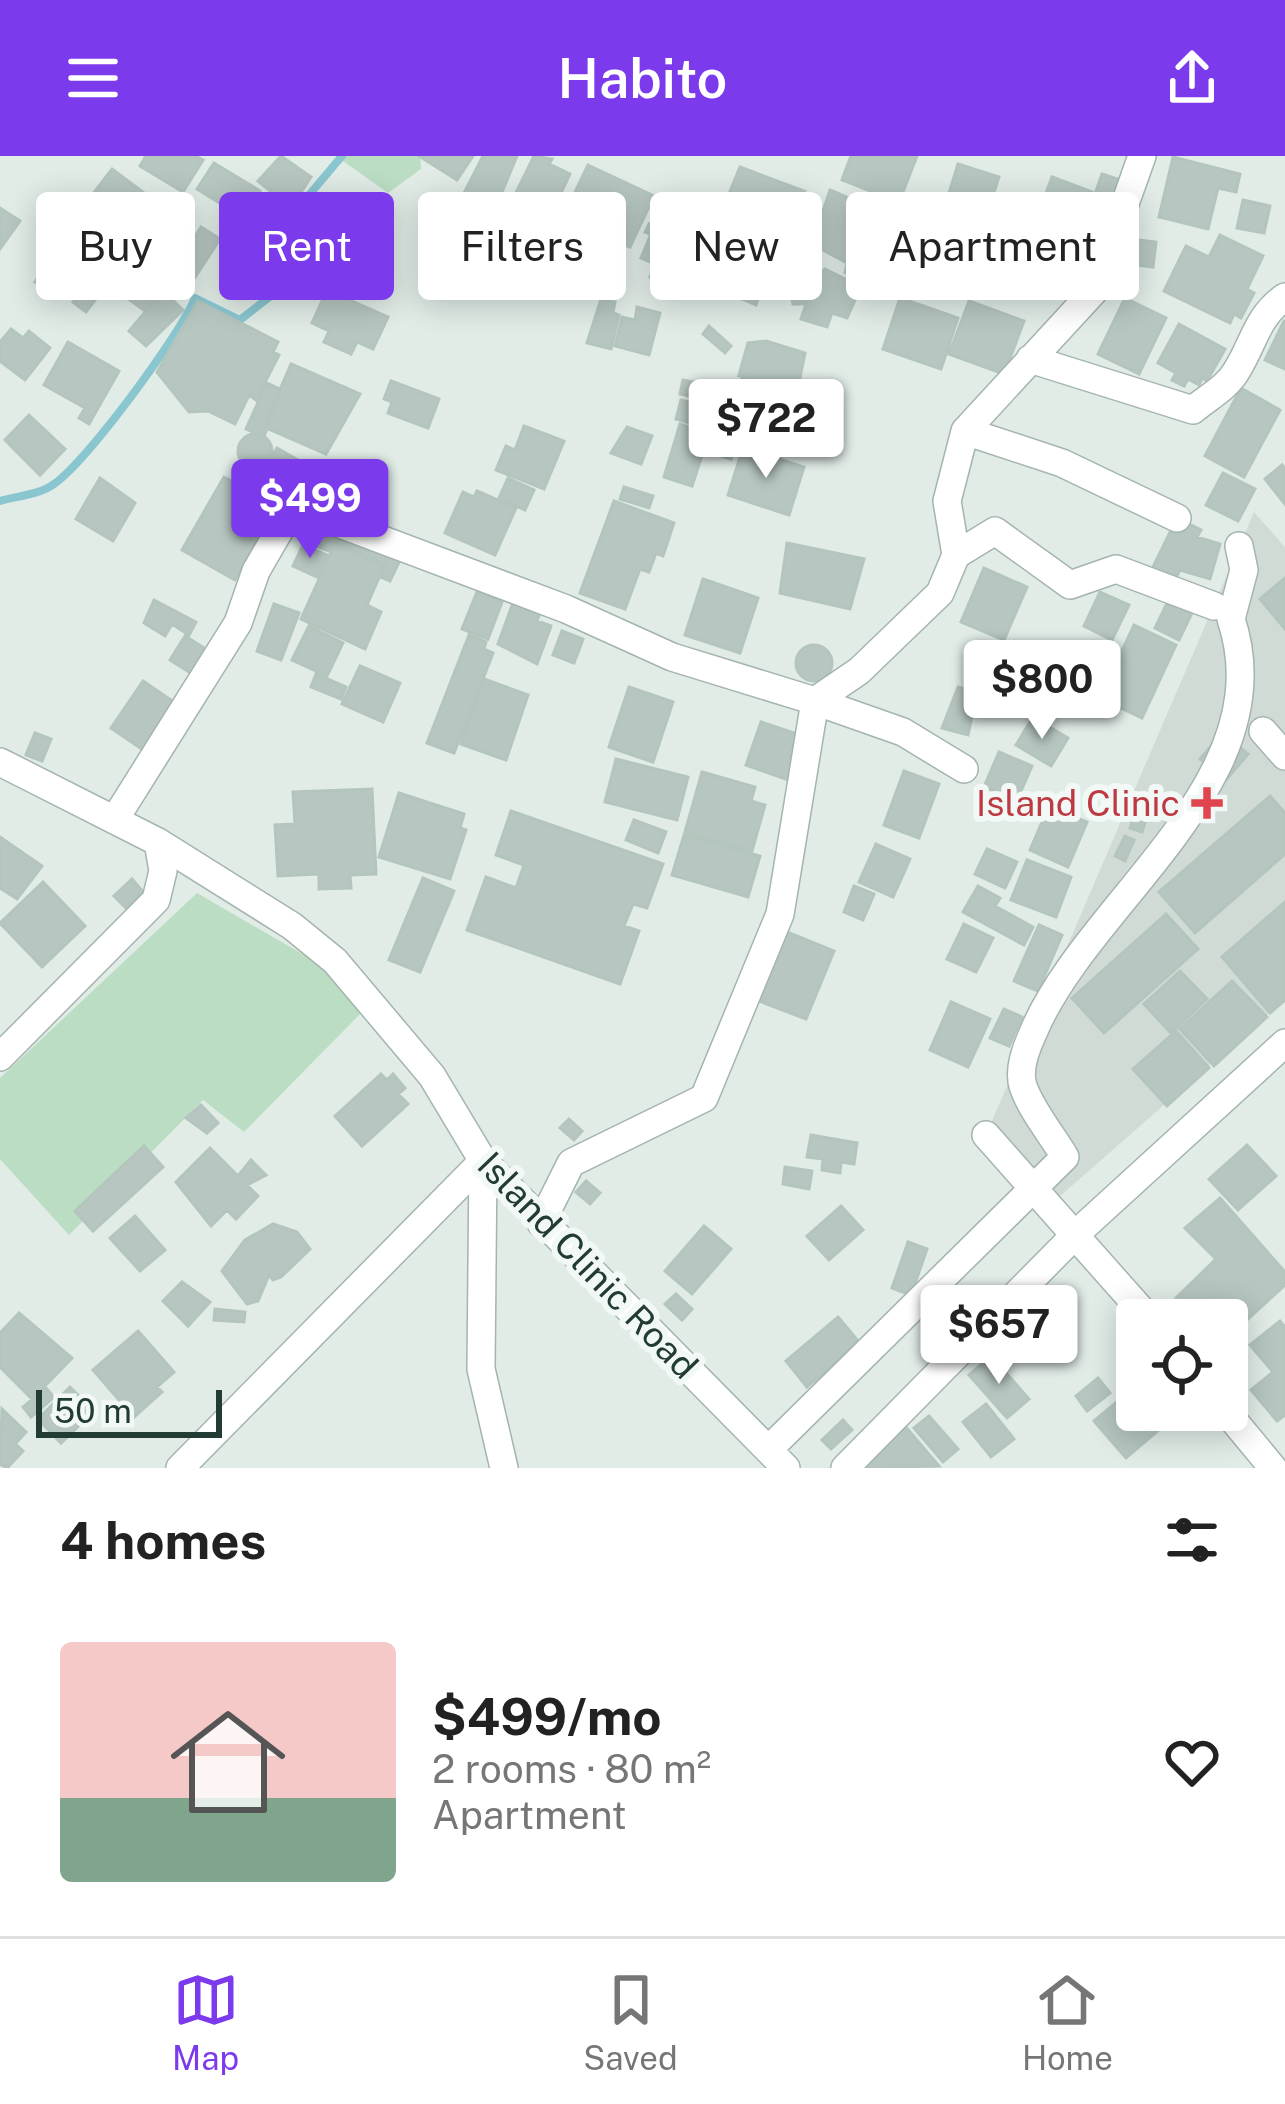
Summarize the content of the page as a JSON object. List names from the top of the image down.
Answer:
{
  "streets": {
    "street": ["Island Clinic Road"]
  },
  "places": {
    "health": ["Island Clinic"]
  },
  "scale_bar": "50 m",
  "page": {
    "header": "Habito",
    "chip": [
      "Buy",
      "Rent",
      "Filters",
      "New",
      "Apartment"
    ],
    "price": [
      "$722",
      "$499",
      "$800",
      "$657"
    ],
    "scale": "50 m",
    "heading": "4 homes",
    "list": [
      {
        "name": "$499/mo",
        "note": "2 rooms · 80 m² · Apartment"
      }
    ],
    "tabs": ["Map", "Saved", "Home"]
  }
}
